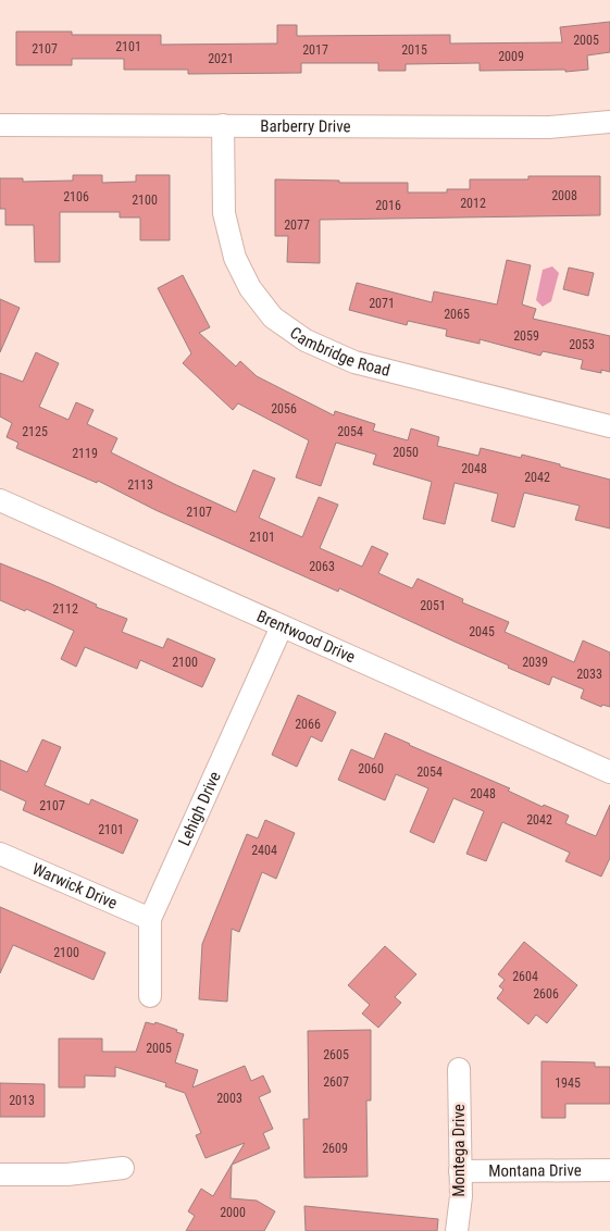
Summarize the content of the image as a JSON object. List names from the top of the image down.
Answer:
{
  "streets": {
    "street": [
      "Barberry Drive",
      "Cambridge Road",
      "Brentwood Drive",
      "Lehigh Drive",
      "Warwick Drive",
      "Montega Drive",
      "Montana Drive"
    ]
  },
  "crossings": [
    ["Barberry Drive", "Cambridge Road"],
    ["Brentwood Drive", "Lehigh Drive"],
    ["Lehigh Drive", "Warwick Drive"],
    ["Montega Drive", "Montana Drive"]
  ],
  "house_numbers": [
    "2005",
    "2101",
    "2107",
    "2017",
    "2015",
    "2009",
    "2021",
    "2008",
    "2106",
    "2100",
    "2012",
    "2016",
    "2077",
    "2071",
    "2065",
    "2059",
    "2053",
    "2056",
    "2125",
    "2054",
    "2050",
    "2119",
    "2048",
    "2042",
    "2113",
    "2107",
    "2101",
    "2063",
    "2051",
    "2112",
    "2045",
    "2100",
    "2039",
    "2033",
    "2066",
    "2060",
    "2054",
    "2048",
    "2107",
    "2042",
    "2101",
    "2404",
    "2100",
    "2604",
    "2606",
    "2005",
    "2605",
    "2607",
    "1945",
    "2003",
    "2013",
    "2609",
    "2000"
  ]
}
